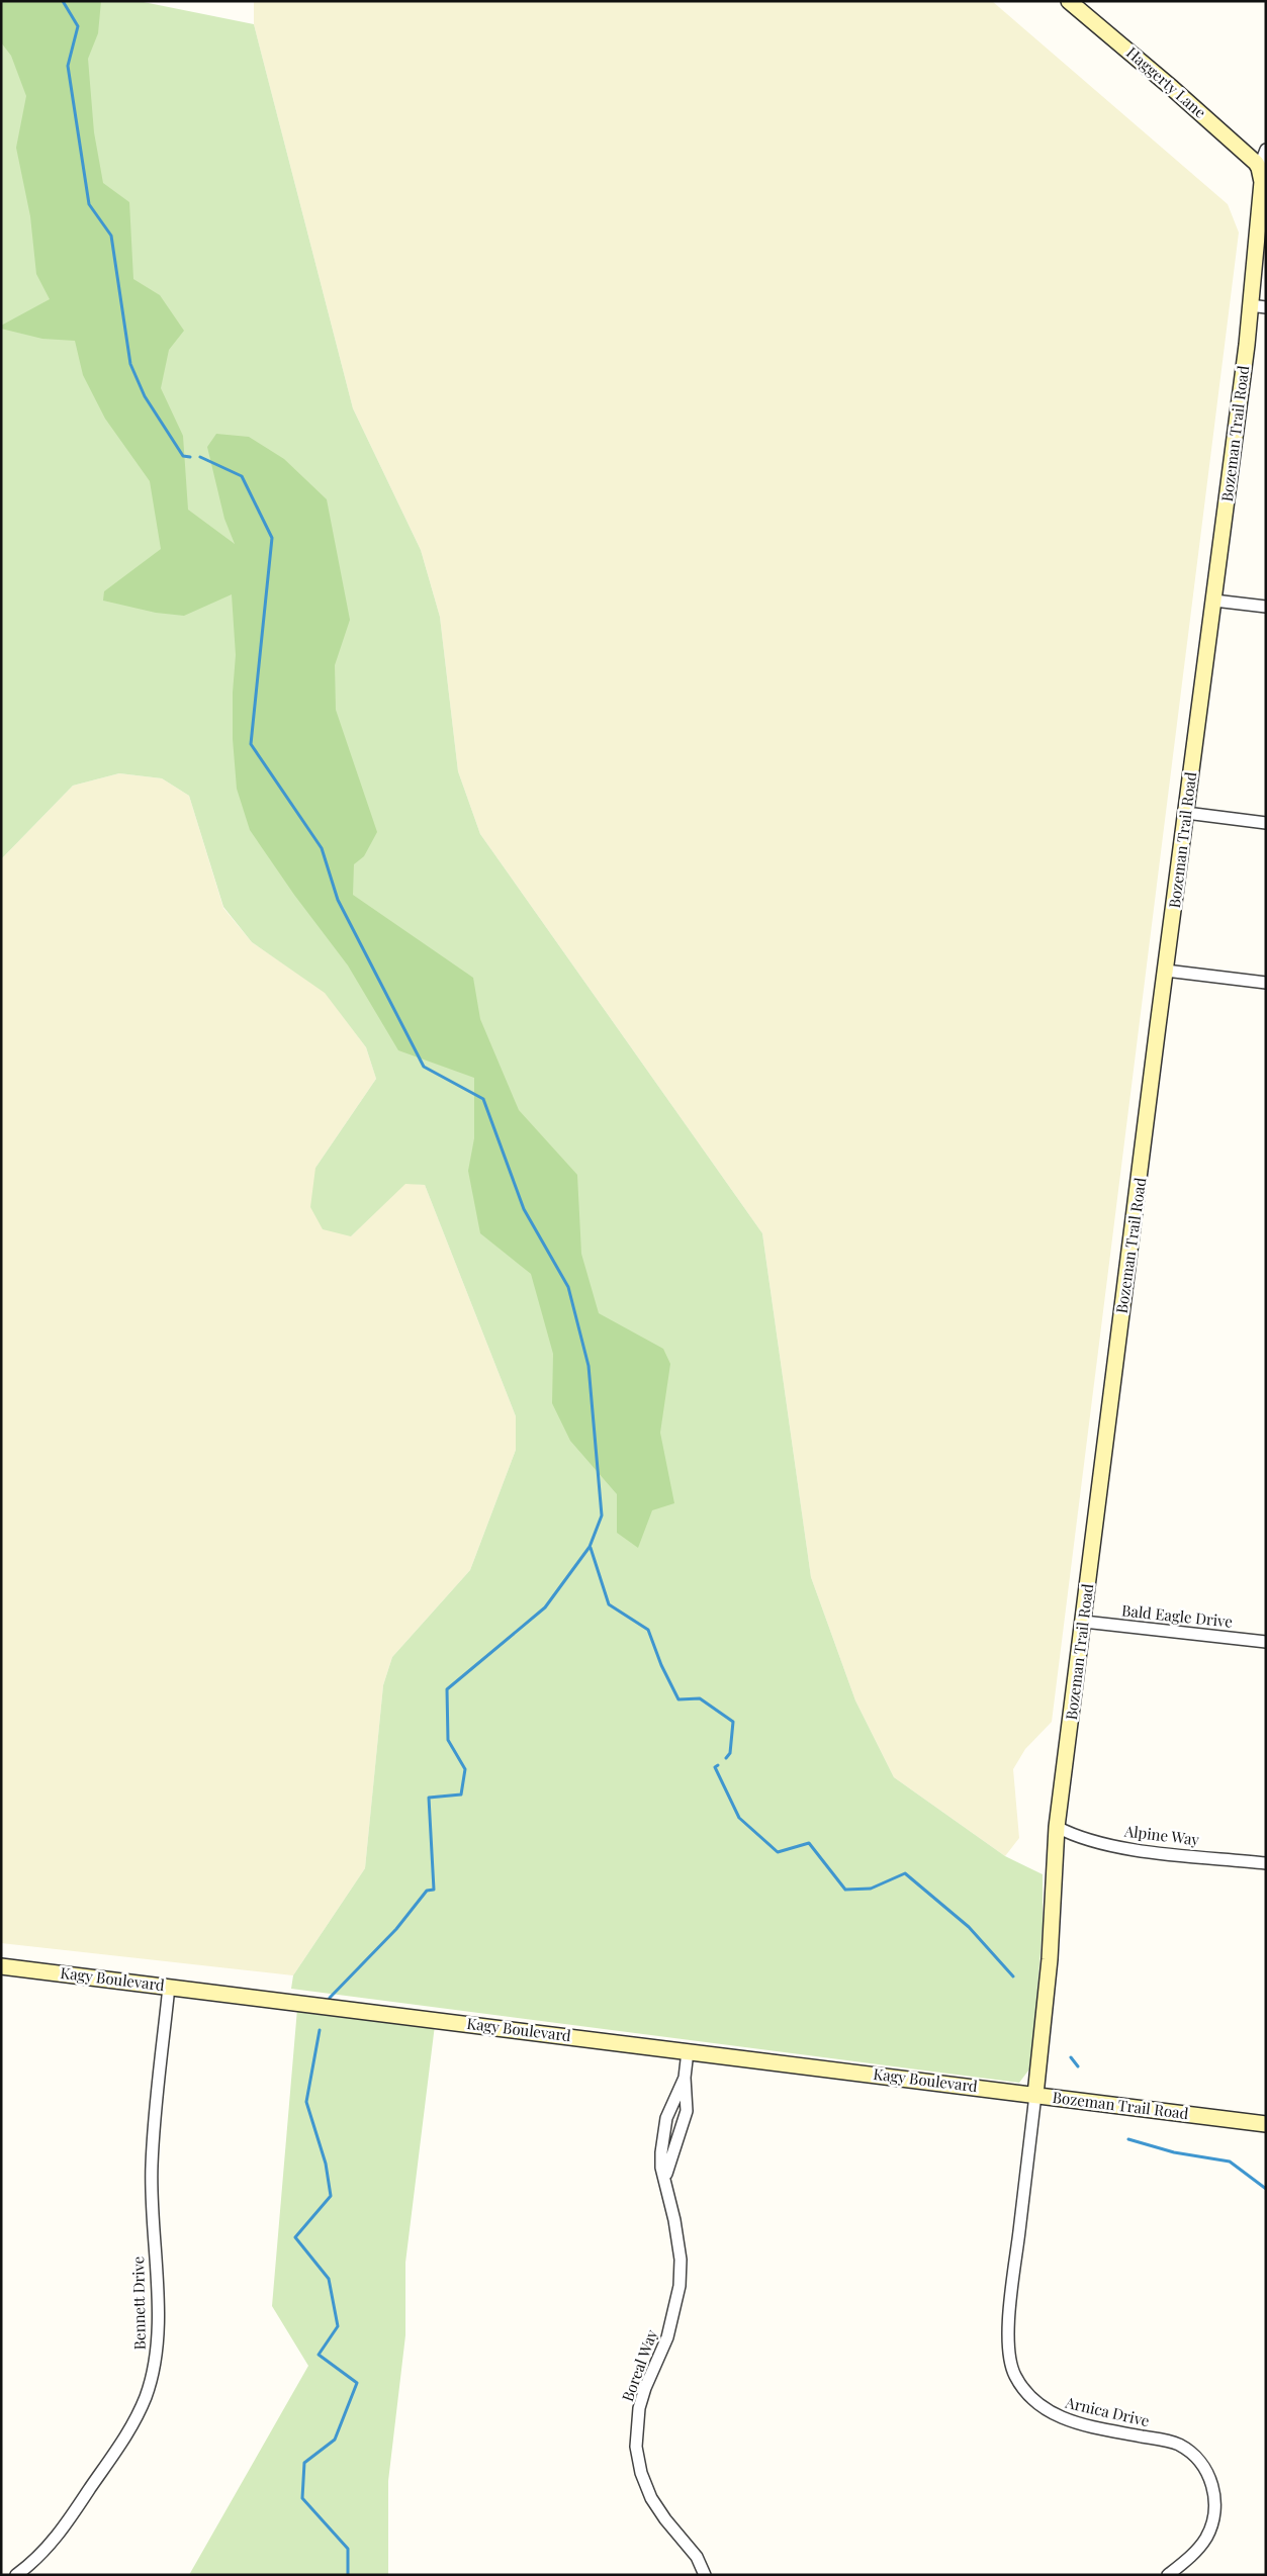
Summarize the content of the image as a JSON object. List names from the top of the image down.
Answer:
{
  "streets": {
    "street": [
      "Haggerty Lane",
      "Bozeman Trail Road",
      "Bald Eagle Drive",
      "Alpine Way",
      "Kagy Boulevard",
      "Bennett Drive",
      "Boreal Way",
      "Arnica Drive"
    ]
  },
  "crossings": [
    ["Haggerty Lane", "Bozeman Trail Road"],
    ["Bozeman Trail Road", "Bald Eagle Drive"],
    ["Bozeman Trail Road", "Alpine Way"],
    ["Bozeman Trail Road", "Kagy Boulevard"],
    ["Bozeman Trail Road", "Arnica Drive"],
    ["Kagy Boulevard", "Bennett Drive"],
    ["Kagy Boulevard", "Boreal Way"],
    ["Kagy Boulevard", "Arnica Drive"]
  ]
}
